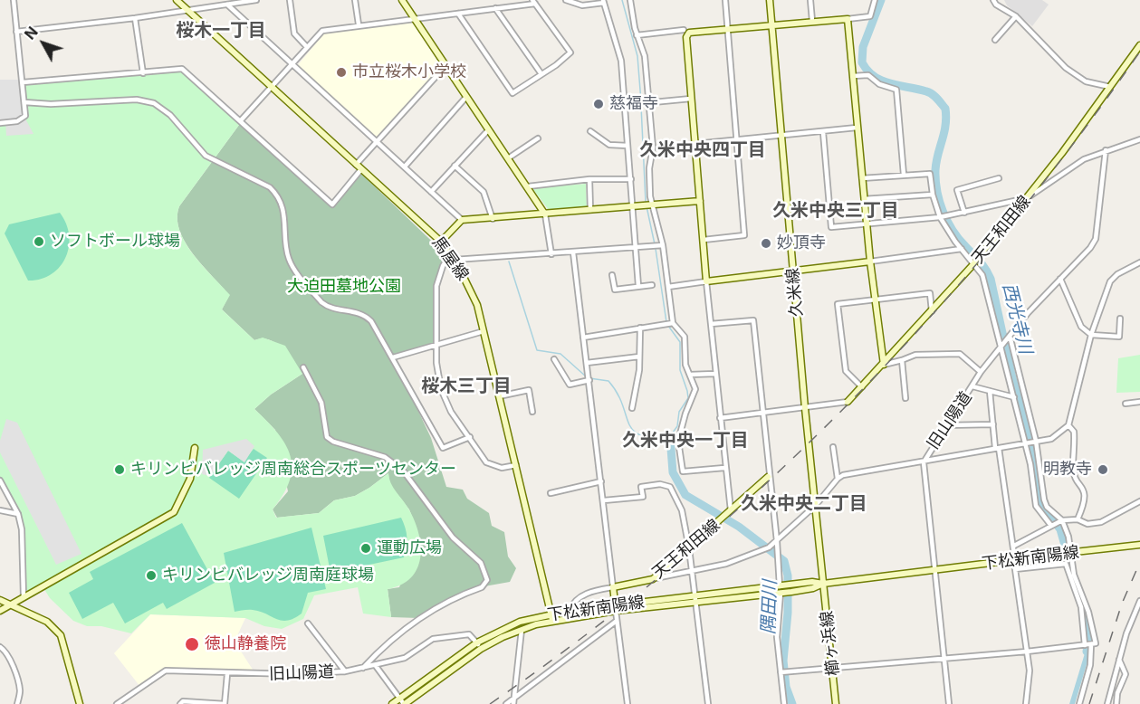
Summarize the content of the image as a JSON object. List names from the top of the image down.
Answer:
{
  "streets": {
    "street": [
      "天王和田線",
      "馬屋線",
      "久米線",
      "旧山陽道",
      "下松新南陽線",
      "櫛ヶ浜線"
    ]
  },
  "crossings": [
    ["馬屋線", "下松新南陽線"],
    ["久米線", "下松新南陽線"],
    ["久米線", "櫛ヶ浜線"],
    ["旧山陽道", "下松新南陽線"],
    ["下松新南陽線", "櫛ヶ浜線"]
  ],
  "districts": [
    "桜木一丁目",
    "久米中央四丁目",
    "久米中央三丁目",
    "桜木三丁目",
    "久米中央一丁目",
    "久米中央二丁目"
  ],
  "water": ["西光寺川", "隅田川"],
  "parks": ["大迫田墓地公園"],
  "places": [
    "市立桜木小学校",
    "慈福寺",
    "ソフトボール球場",
    "妙頂寺",
    "キリンビバレッジ周南総合スポーツセンター",
    "明教寺",
    "運動広場",
    "キリンビバレッジ周南庭球場",
    "徳山静養院"
  ],
  "north": "top left"
}
